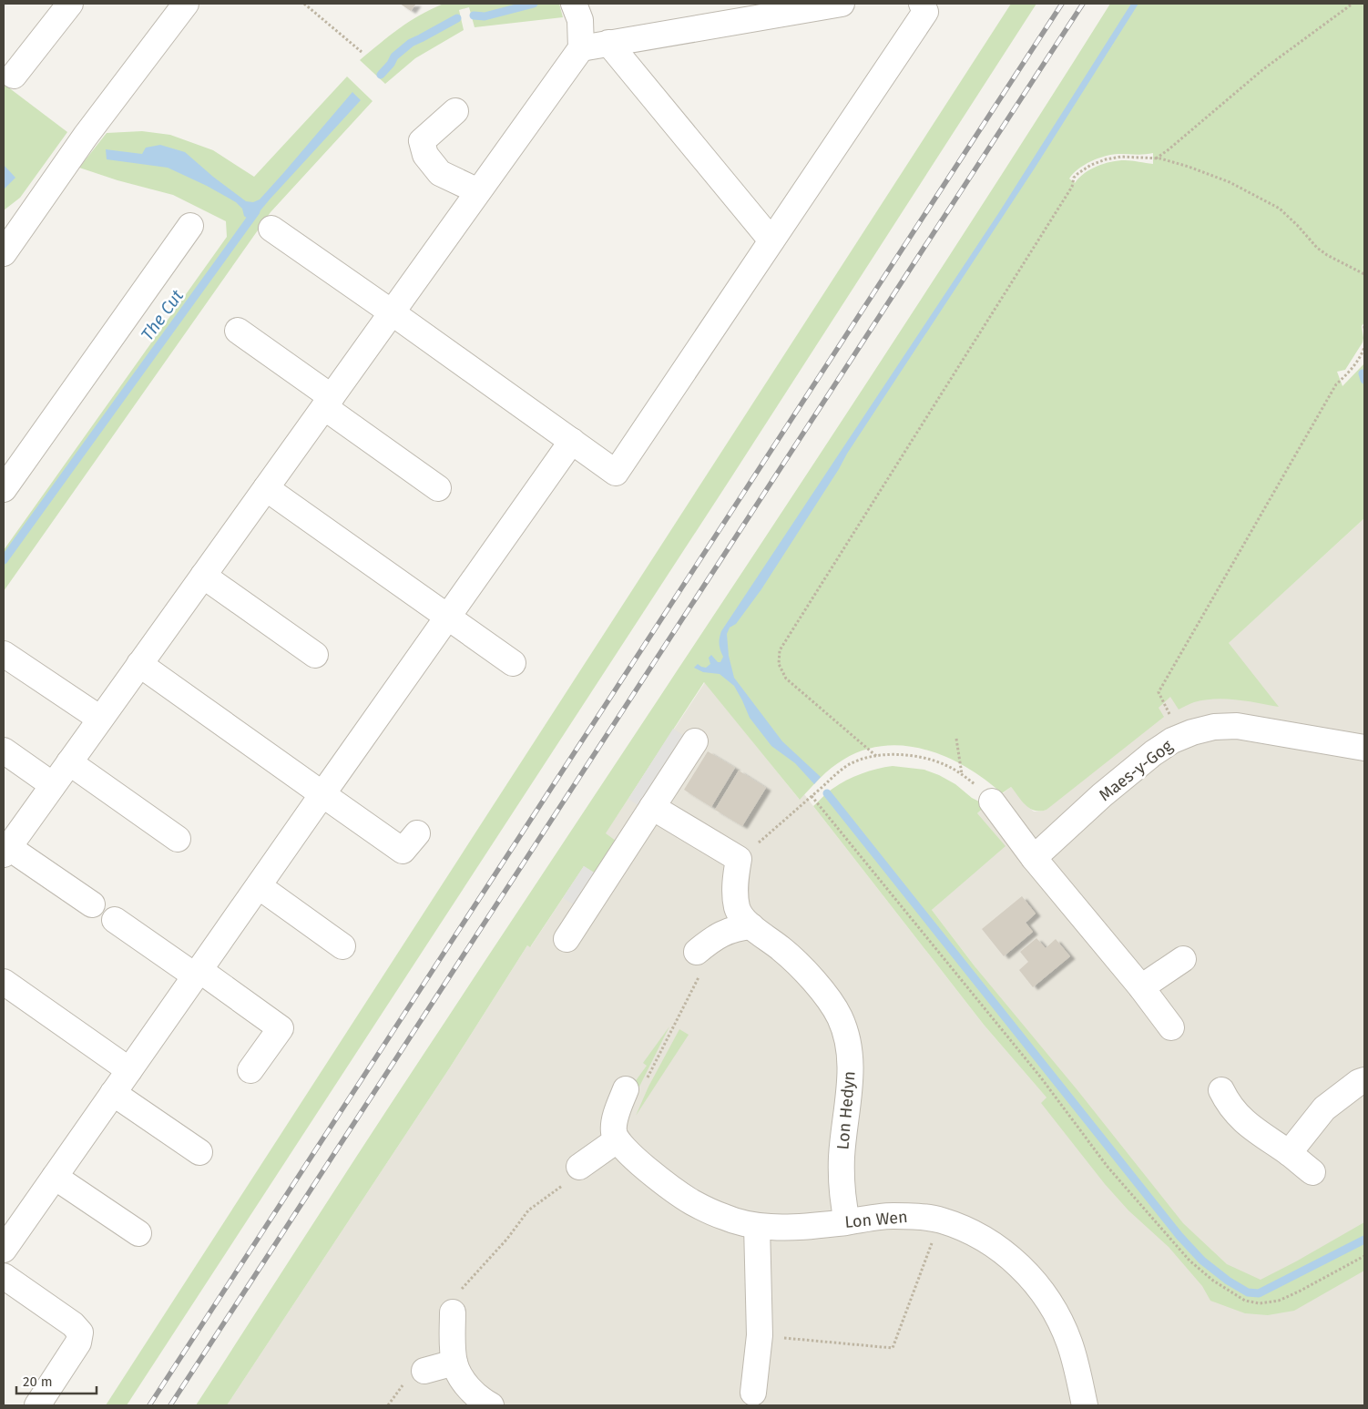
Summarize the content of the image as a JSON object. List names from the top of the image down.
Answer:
{
  "streets": {
    "street": ["Maes-y-Gog", "Lon Hedyn", "Lon Wen"]
  },
  "crossings": [
    ["Lon Hedyn", "Lon Wen"]
  ],
  "water": ["The Cut"],
  "scale_bar": "20 m"
}
